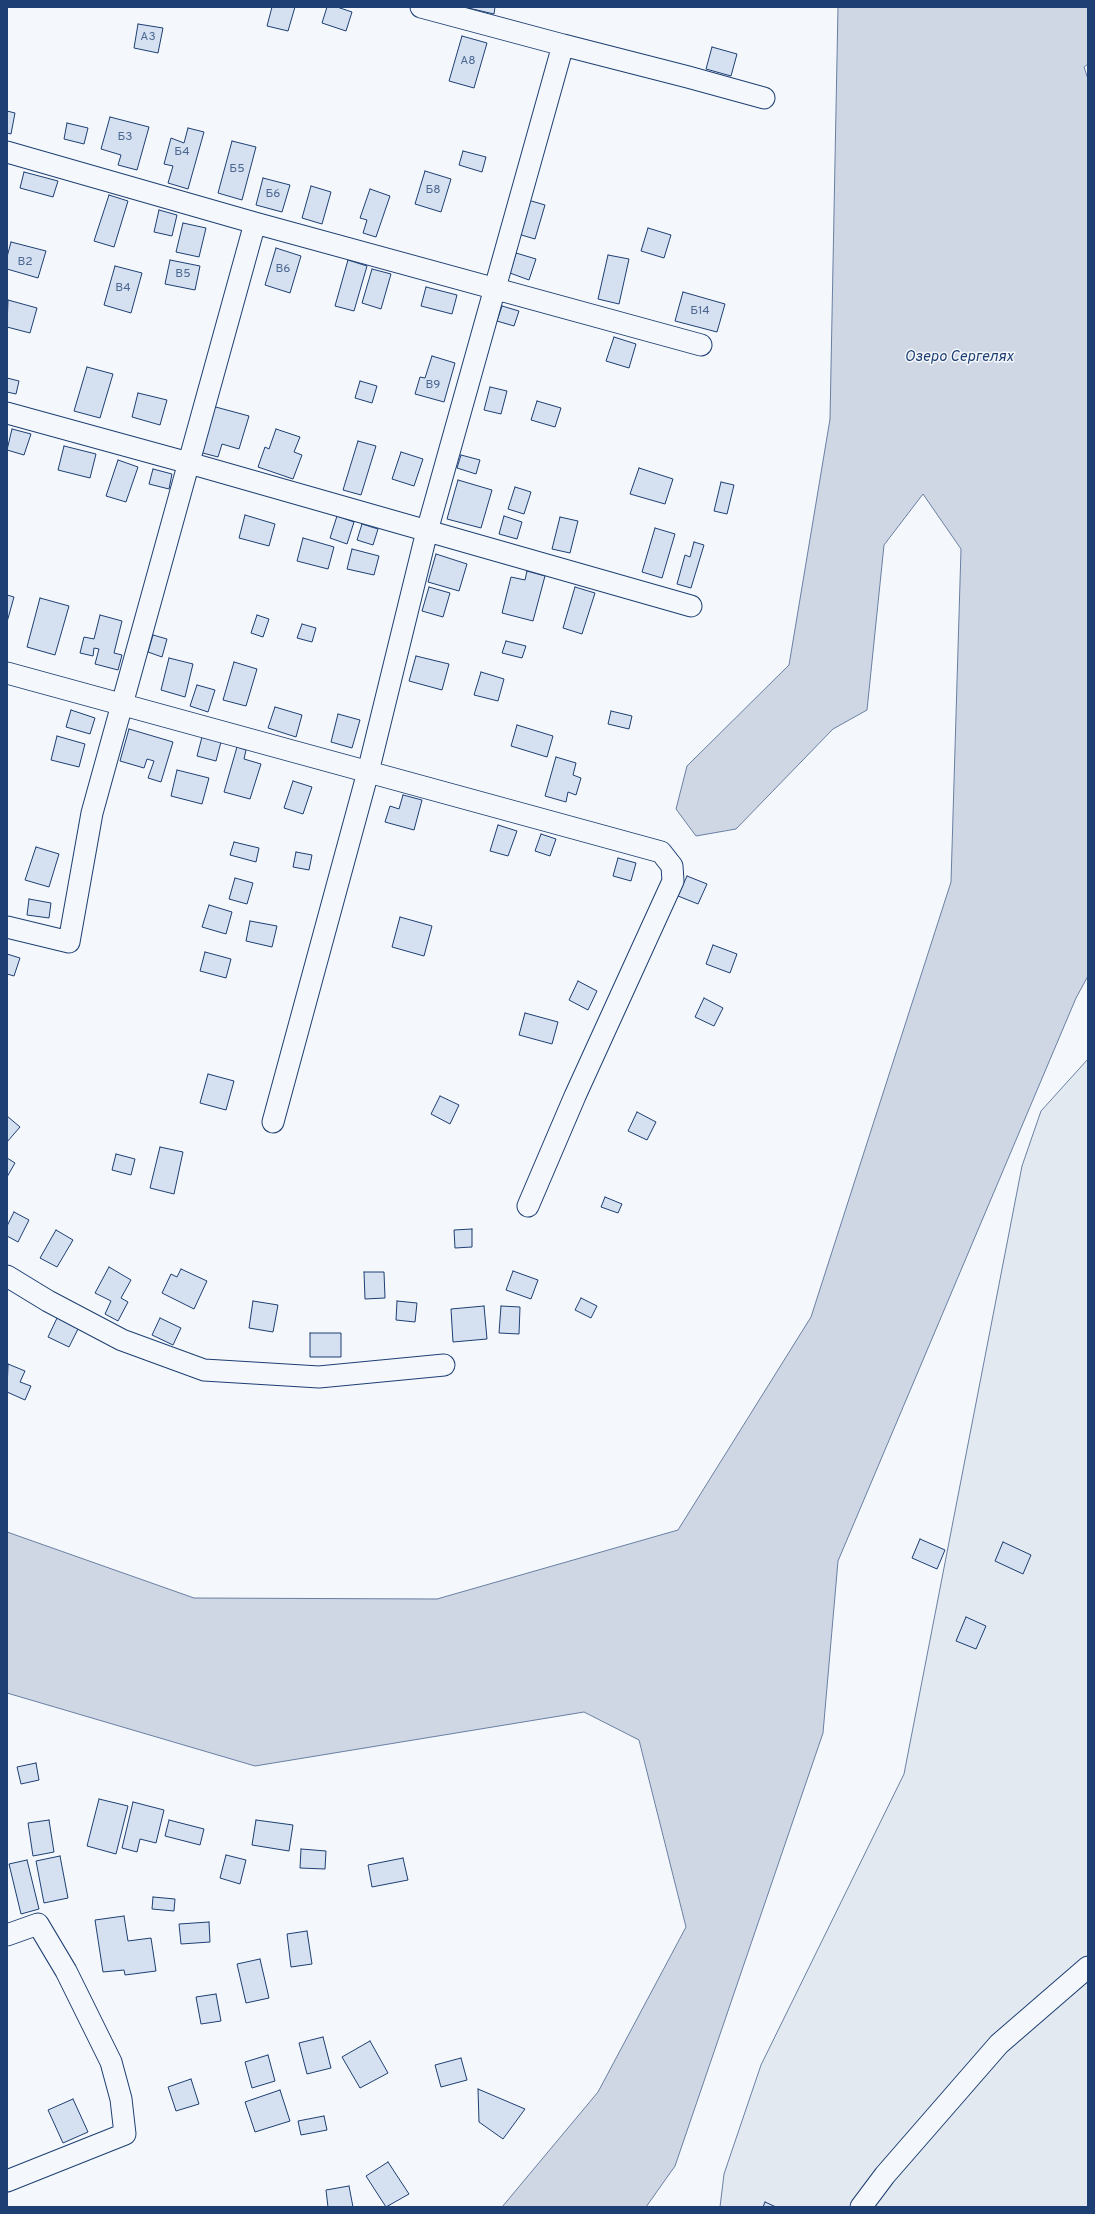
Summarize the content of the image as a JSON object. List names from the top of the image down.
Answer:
{
  "water": ["Озеро Сергелях"],
  "house_numbers": [
    "А3",
    "А8",
    "Б3",
    "Б4",
    "Б5",
    "Б8",
    "Б6",
    "В2",
    "В6",
    "В5",
    "В4",
    "Б14",
    "В9"
  ]
}
